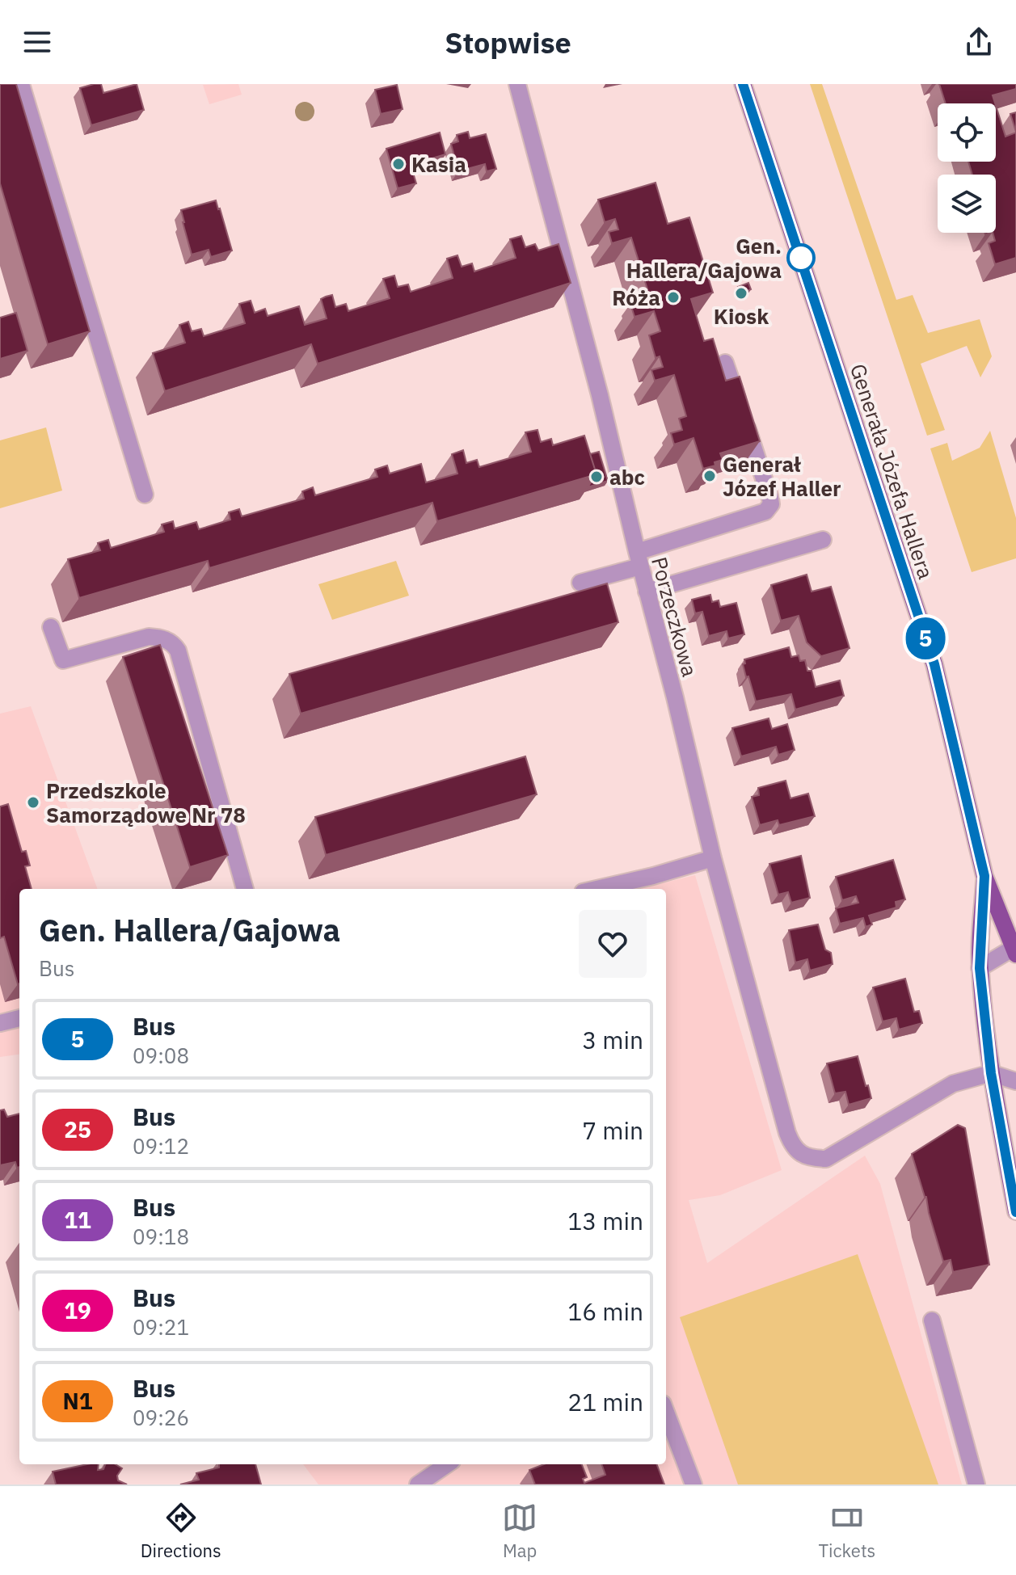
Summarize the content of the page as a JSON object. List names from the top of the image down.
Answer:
{
  "streets": {
    "main road": ["Generała Józefa Hallera"],
    "street": ["Porzeczkowa"]
  },
  "crossings": [
    ["Generała Józefa Hallera", "Porzeczkowa"]
  ],
  "places": [
    "Kasia",
    "Gen. Hallera/Gajowa",
    "Kiosk",
    "Róża",
    "Generał Józef Haller",
    "abc",
    "Przedszkole Samorządowe Nr 78"
  ],
  "lines": ["bus line 5"],
  "page": {
    "header": "Stopwise",
    "on_map": "5",
    "heading": ["Gen. Hallera/Gajowa", "Bus"],
    "list": [
      {
        "mark": "5",
        "name": "Bus",
        "note": "09:08",
        "value": "3 min"
      },
      {
        "mark": "25",
        "name": "Bus",
        "note": "09:12",
        "value": "7 min"
      },
      {
        "mark": "11",
        "name": "Bus",
        "note": "09:18",
        "value": "13 min"
      },
      {
        "mark": "19",
        "name": "Bus",
        "note": "09:21",
        "value": "16 min"
      },
      {
        "mark": "N1",
        "name": "Bus",
        "note": "09:26",
        "value": "21 min"
      }
    ],
    "tabs": ["Directions", "Map", "Tickets"]
  }
}
